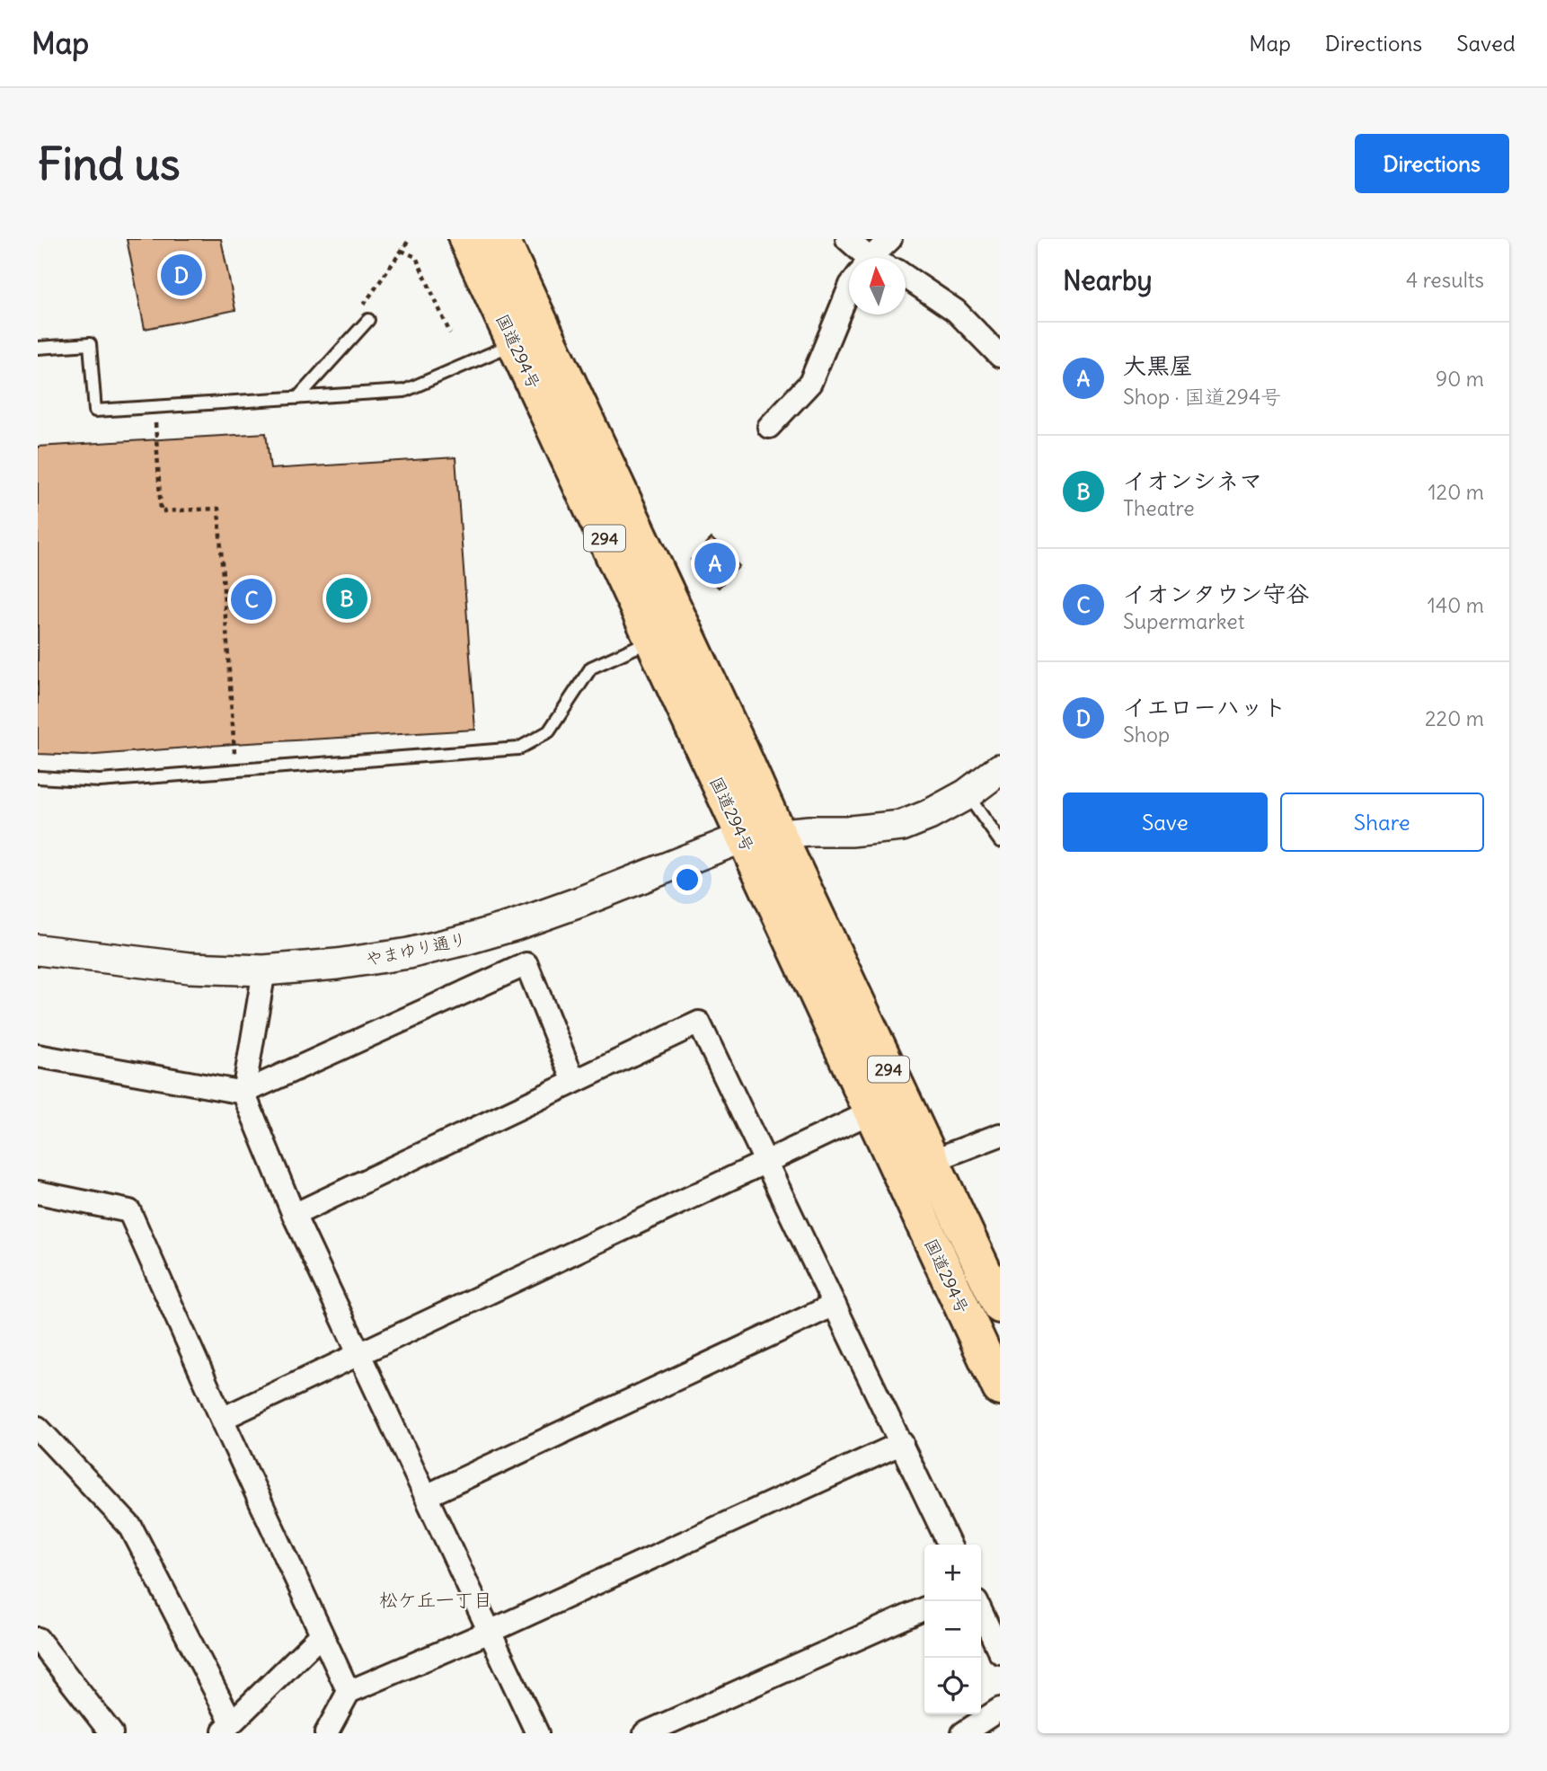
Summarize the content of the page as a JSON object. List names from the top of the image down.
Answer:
{
  "streets": {
    "highway": ["国道294号", "294"],
    "street": ["やまゆり通り"]
  },
  "crossings": [
    ["国道294号", "やまゆり通り"]
  ],
  "districts": ["松ケ丘一丁目"],
  "north": "top",
  "page": {
    "header": "Map",
    "nav": ["Map", "Directions", "Saved"],
    "buttons": [
      "Directions",
      ["Save", "Share"]
    ],
    "title": "Find us",
    "heading": ["Nearby", "4 results"],
    "pins": [
      "D",
      "A",
      "B",
      "C"
    ],
    "list": [
      {
        "mark": "A",
        "name": "大黒屋",
        "note": "Shop · 国道294号",
        "value": "90 m"
      },
      {
        "mark": "B",
        "name": "イオンシネマ",
        "note": "Theatre",
        "value": "120 m"
      },
      {
        "mark": "C",
        "name": "イオンタウン守谷",
        "note": "Supermarket",
        "value": "140 m"
      },
      {
        "mark": "D",
        "name": "イエローハット",
        "note": "Shop",
        "value": "220 m"
      }
    ],
    "map_buttons": ["+", "−"]
  }
}
